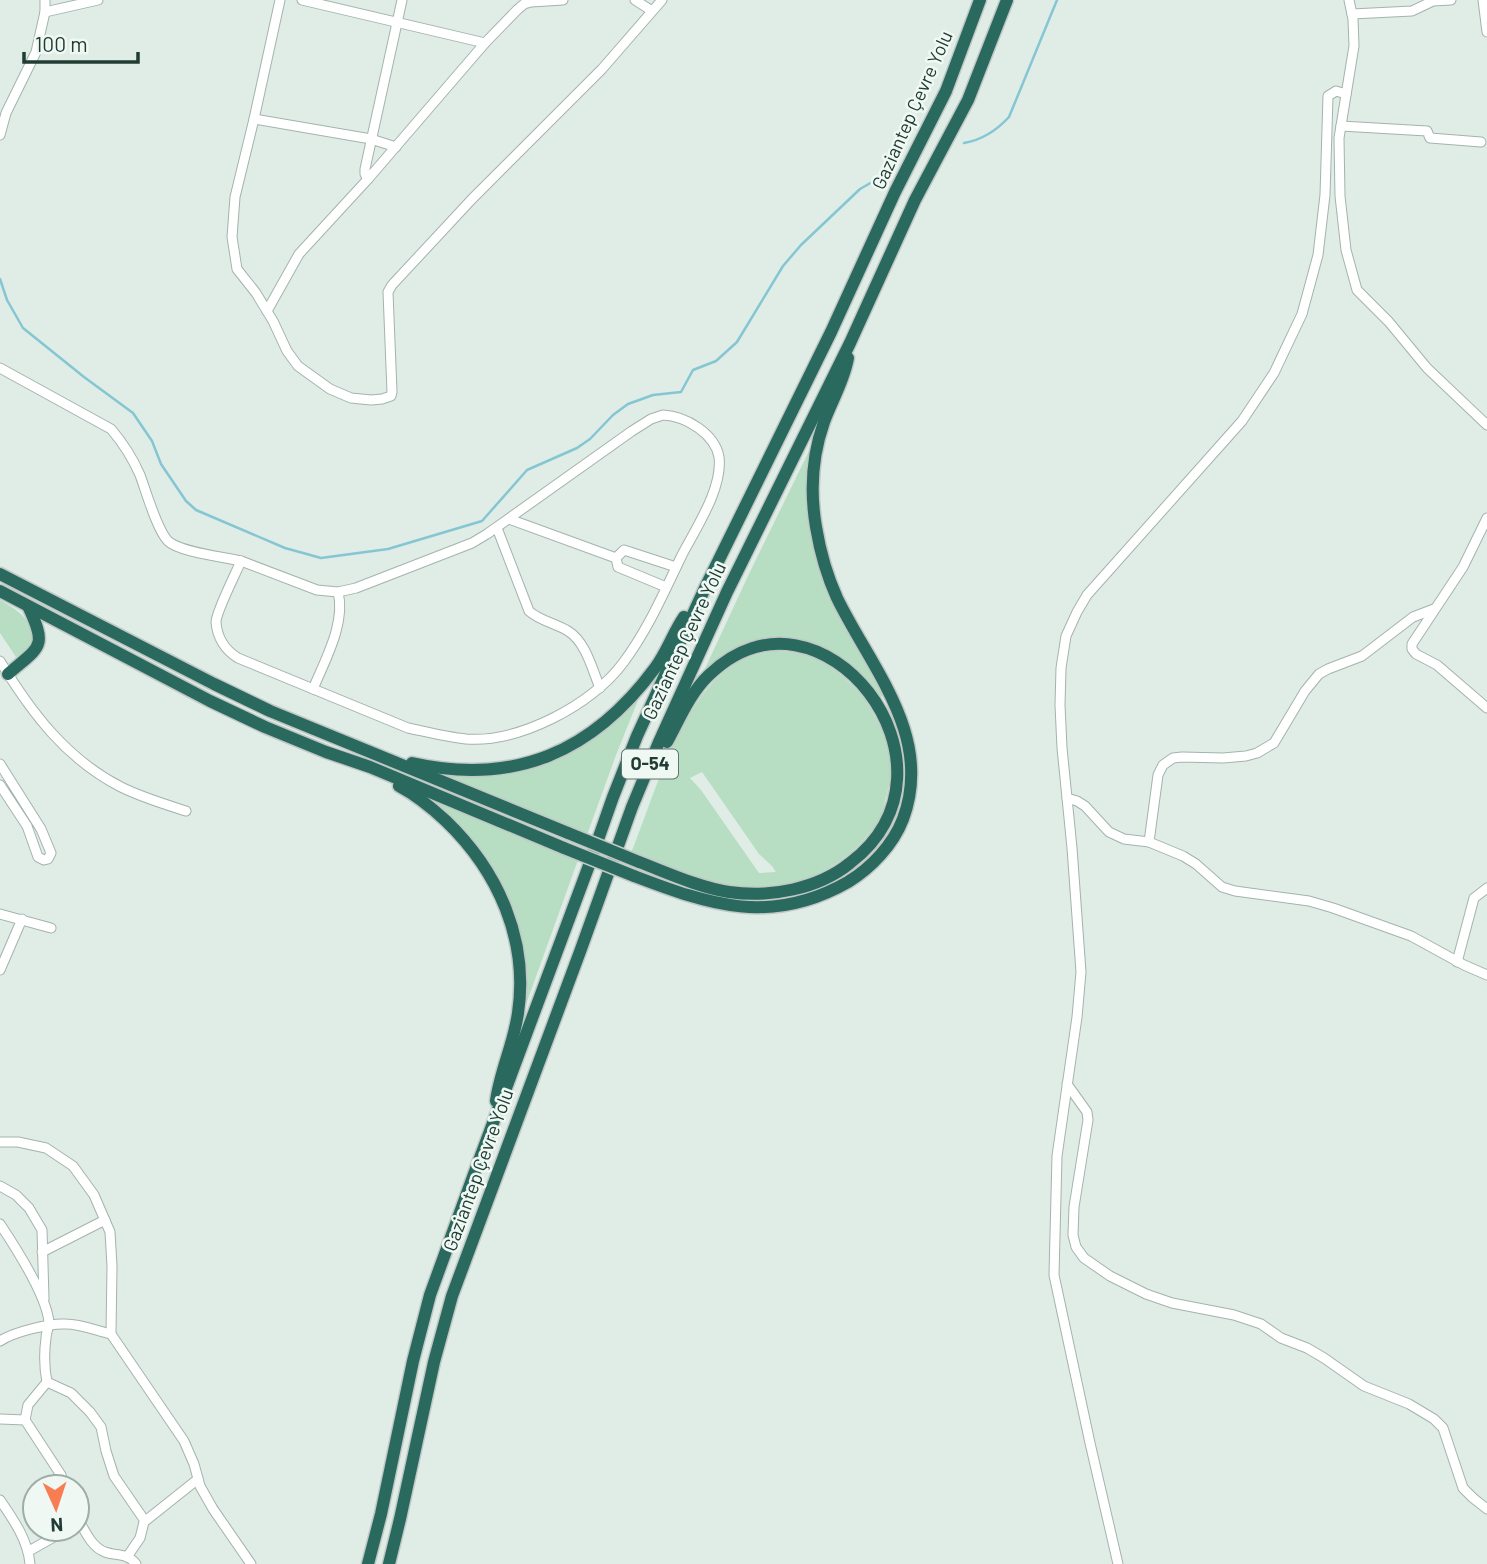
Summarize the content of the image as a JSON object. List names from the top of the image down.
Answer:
{
  "streets": {
    "highway": ["Gaziantep Çevre Yolu", "O-54"]
  },
  "scale_bar": "100 m",
  "north": "bottom"
}
